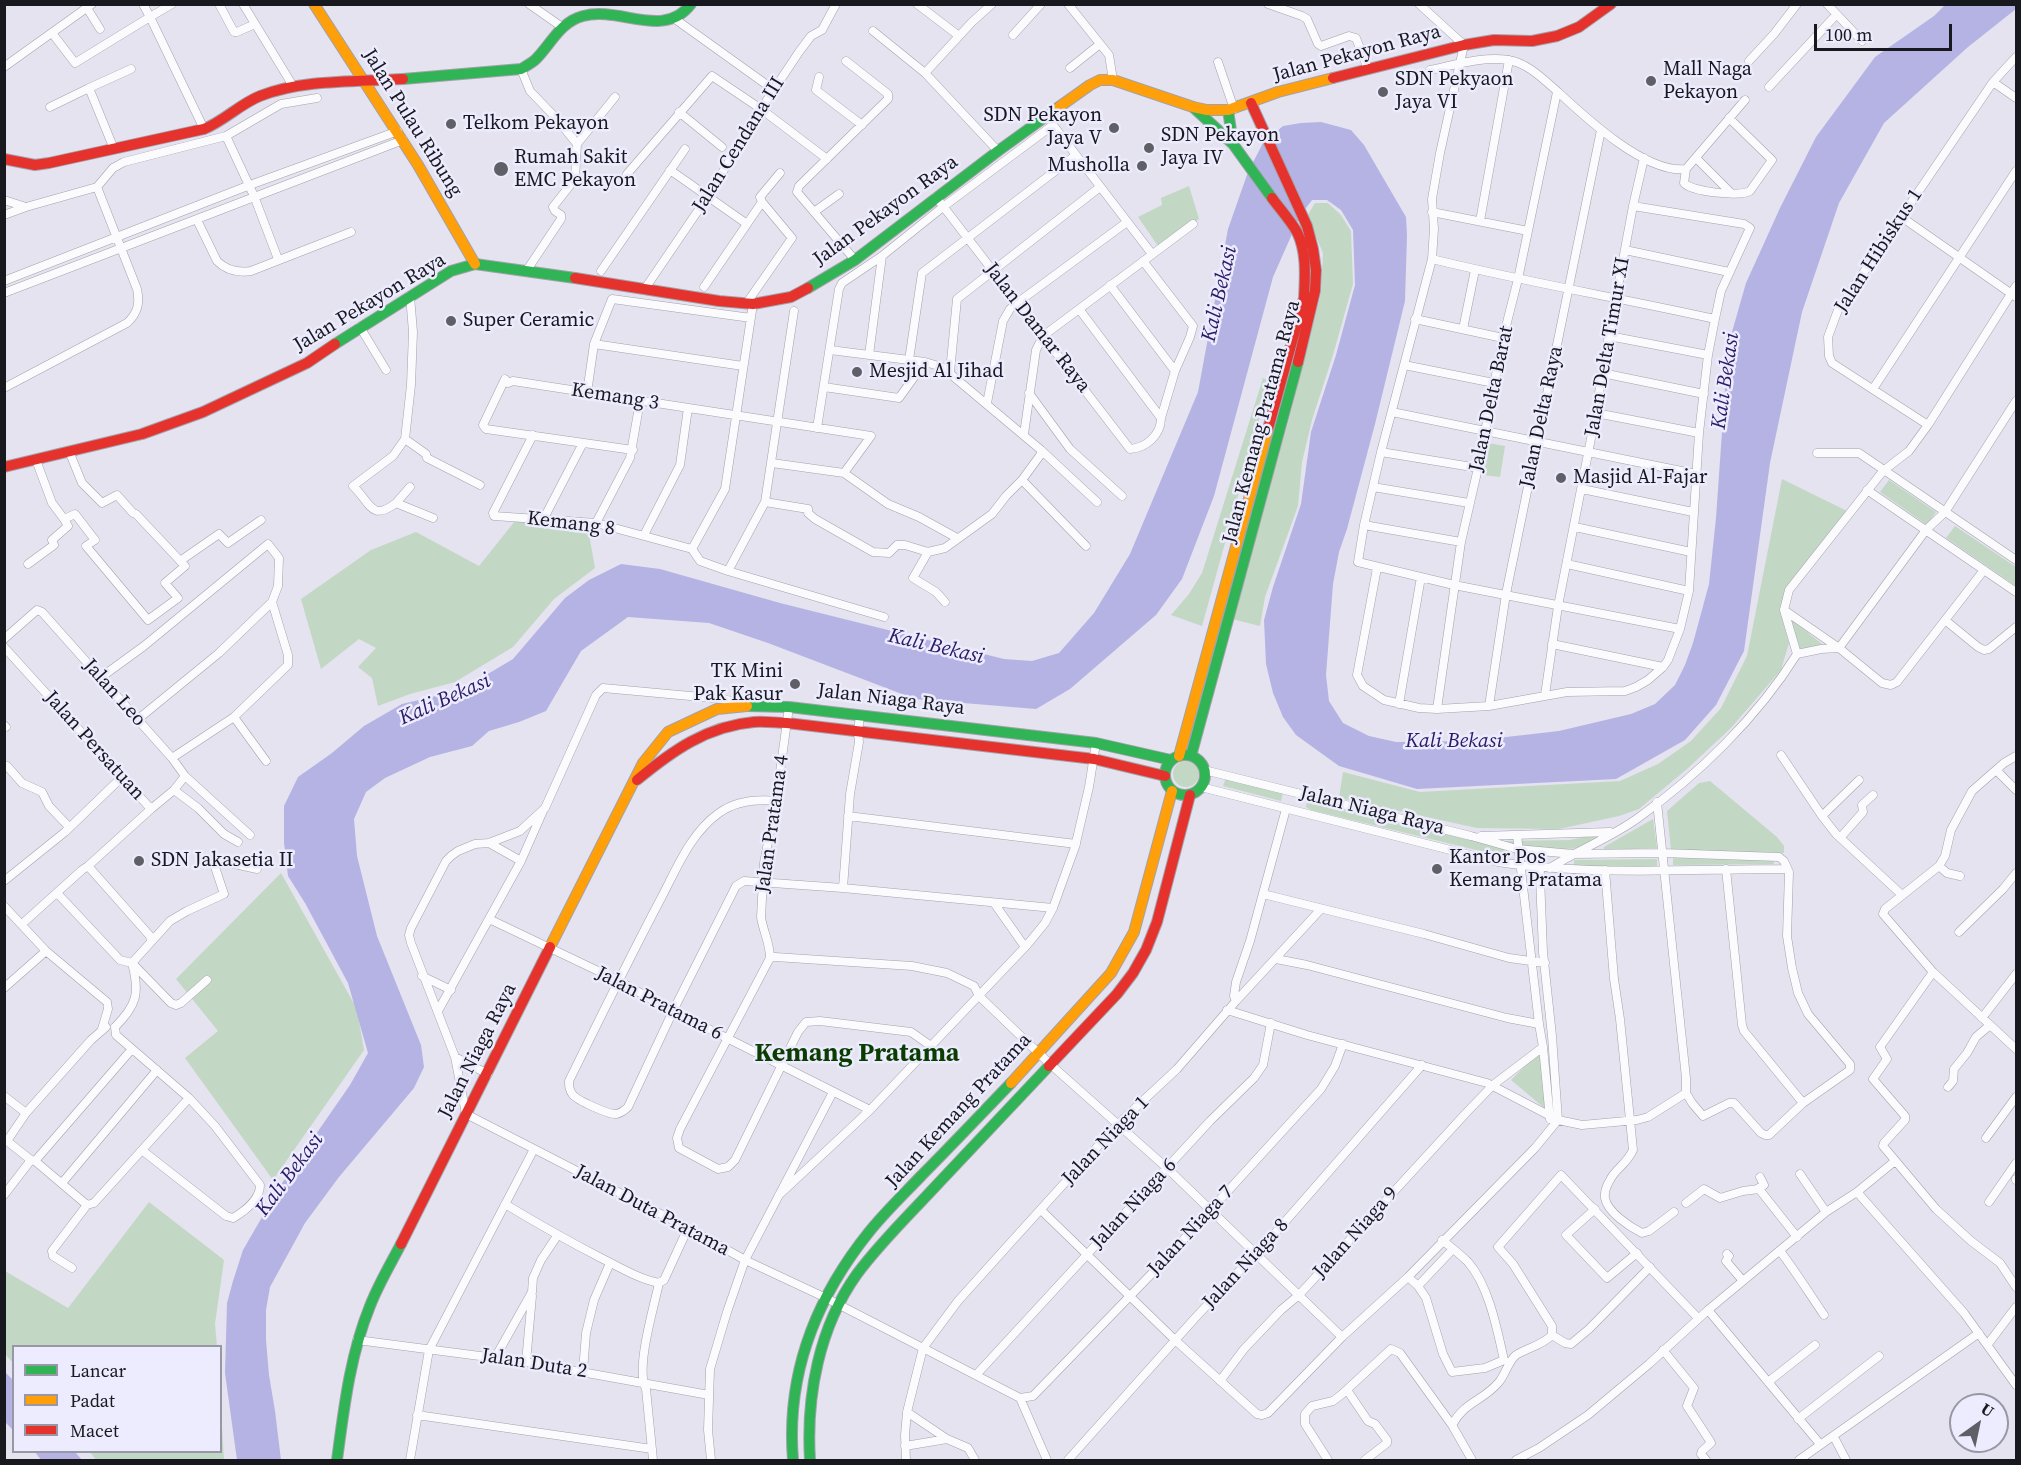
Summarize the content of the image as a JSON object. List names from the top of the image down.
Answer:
{
  "streets": {
    "street": [
      "Jalan Pekayon Raya",
      "Jalan Pulau Ribung",
      "Jalan Cendana III",
      "Jalan Hibiskus 1",
      "Jalan Damar Raya",
      "Jalan Delta Timur XI",
      "Kemang 3",
      "Jalan Delta Barat",
      "Jalan Delta Raya",
      "Jalan Kemang Pratama Raya",
      "Kemang 8",
      "Jalan Leo",
      "Jalan Niaga Raya",
      "Jalan Persatuan",
      "Jalan Pratama 4",
      "Jalan Pratama 6",
      "Jalan Kemang Pratama",
      "Jalan Niaga 1",
      "Jalan Niaga 6",
      "Jalan Duta Pratama",
      "Jalan Niaga 7",
      "Jalan Niaga 9",
      "Jalan Niaga 8",
      "Jalan Duta 2"
    ]
  },
  "crossings": [
    ["Jalan Pekayon Raya", "Jalan Pulau Ribung"],
    ["Jalan Pekayon Raya", "Jalan Cendana III"],
    ["Jalan Pekayon Raya", "Jalan Damar Raya"],
    ["Jalan Pekayon Raya", "Jalan Kemang Pratama Raya"],
    ["Kemang 3", "Kemang 8"],
    ["Jalan Kemang Pratama Raya", "Jalan Niaga Raya"],
    ["Jalan Kemang Pratama Raya", "Jalan Kemang Pratama"],
    ["Jalan Niaga Raya", "Jalan Pratama 4"],
    ["Jalan Niaga Raya", "Jalan Pratama 6"],
    ["Jalan Niaga Raya", "Jalan Kemang Pratama"],
    ["Jalan Niaga Raya", "Jalan Duta Pratama"],
    ["Jalan Niaga Raya", "Jalan Duta 2"],
    ["Jalan Kemang Pratama", "Jalan Duta Pratama"],
    ["Jalan Niaga 1", "Jalan Duta Pratama"],
    ["Jalan Niaga 6", "Jalan Duta Pratama"],
    ["Jalan Duta Pratama", "Jalan Niaga 7"]
  ],
  "districts": ["Kemang Pratama"],
  "water": ["Kali Bekasi"],
  "places": [
    "Mall Naga Pekayon",
    "SDN Pekyaon Jaya VI",
    "Telkom Pekayon",
    "SDN Pekayon Jaya V",
    "SDN Pekayon Jaya IV",
    "Musholla",
    "Rumah Sakit EMC Pekayon",
    "Super Ceramic",
    "Mesjid Al Jihad",
    "Masjid Al-Fajar",
    "TK Mini Pak Kasur",
    "SDN Jakasetia II",
    "Kantor Pos Kemang Pratama"
  ],
  "legend": ["Lancar", "Padat", "Macet"],
  "scale_bar": "100 m",
  "north": "top right"
}
